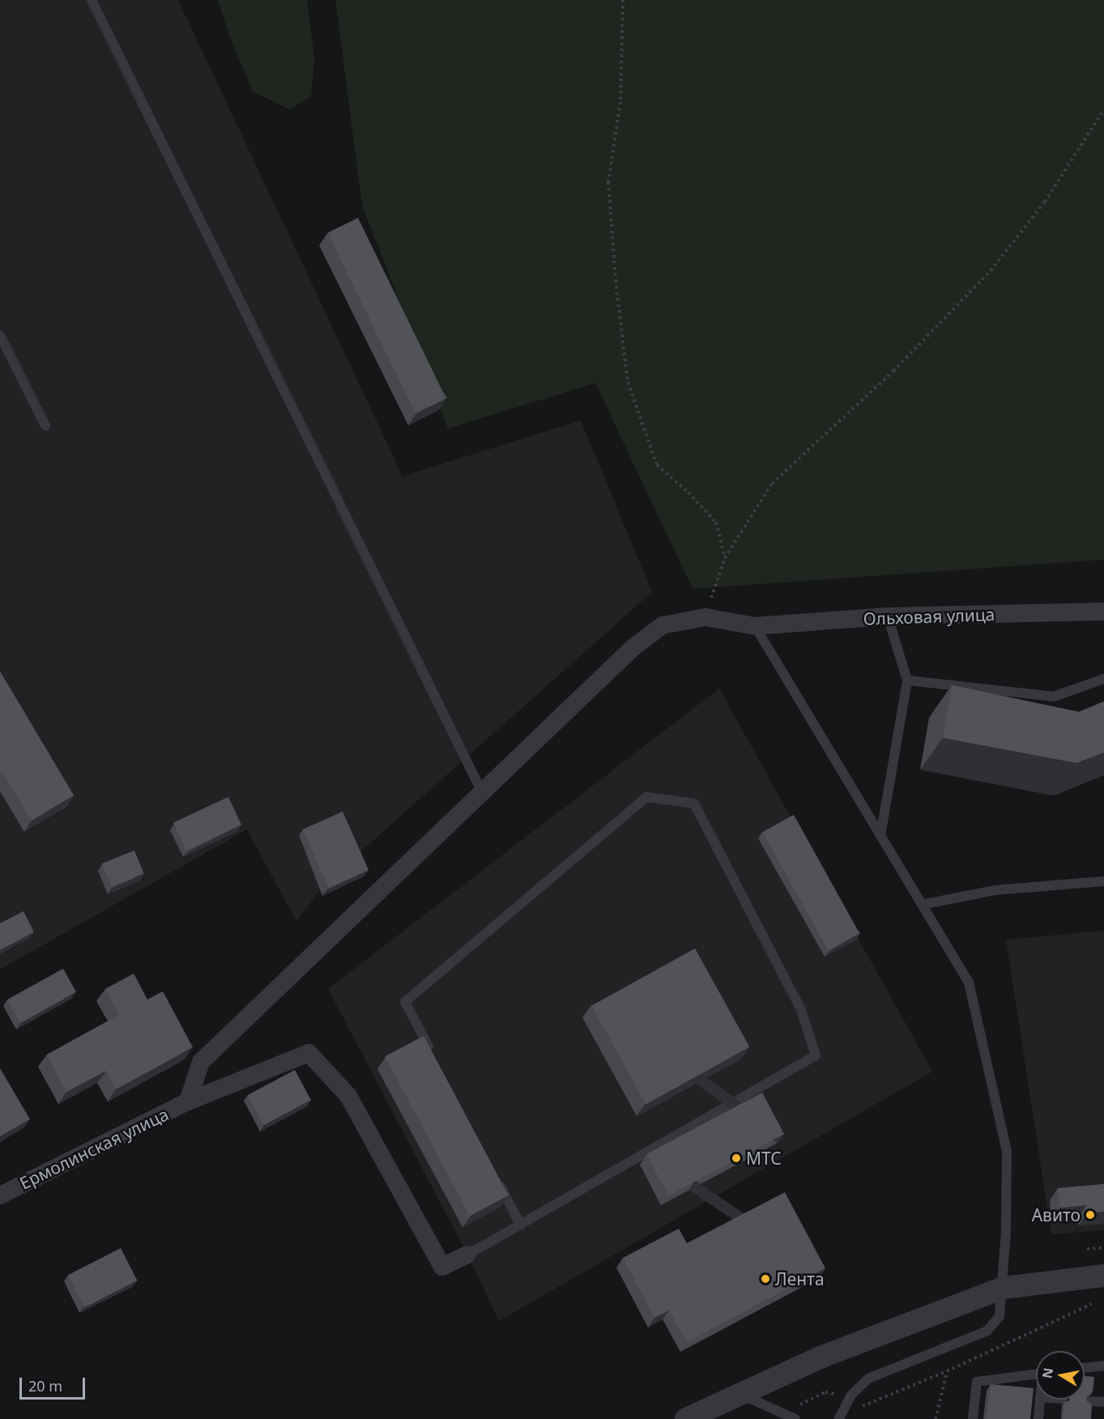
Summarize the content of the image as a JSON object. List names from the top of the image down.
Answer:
{
  "streets": {
    "street": ["Ольховая улица", "Ермолинская улица"]
  },
  "places": ["МТС", "Авито", "Лента"],
  "scale_bar": "20 m",
  "north": "left"
}
